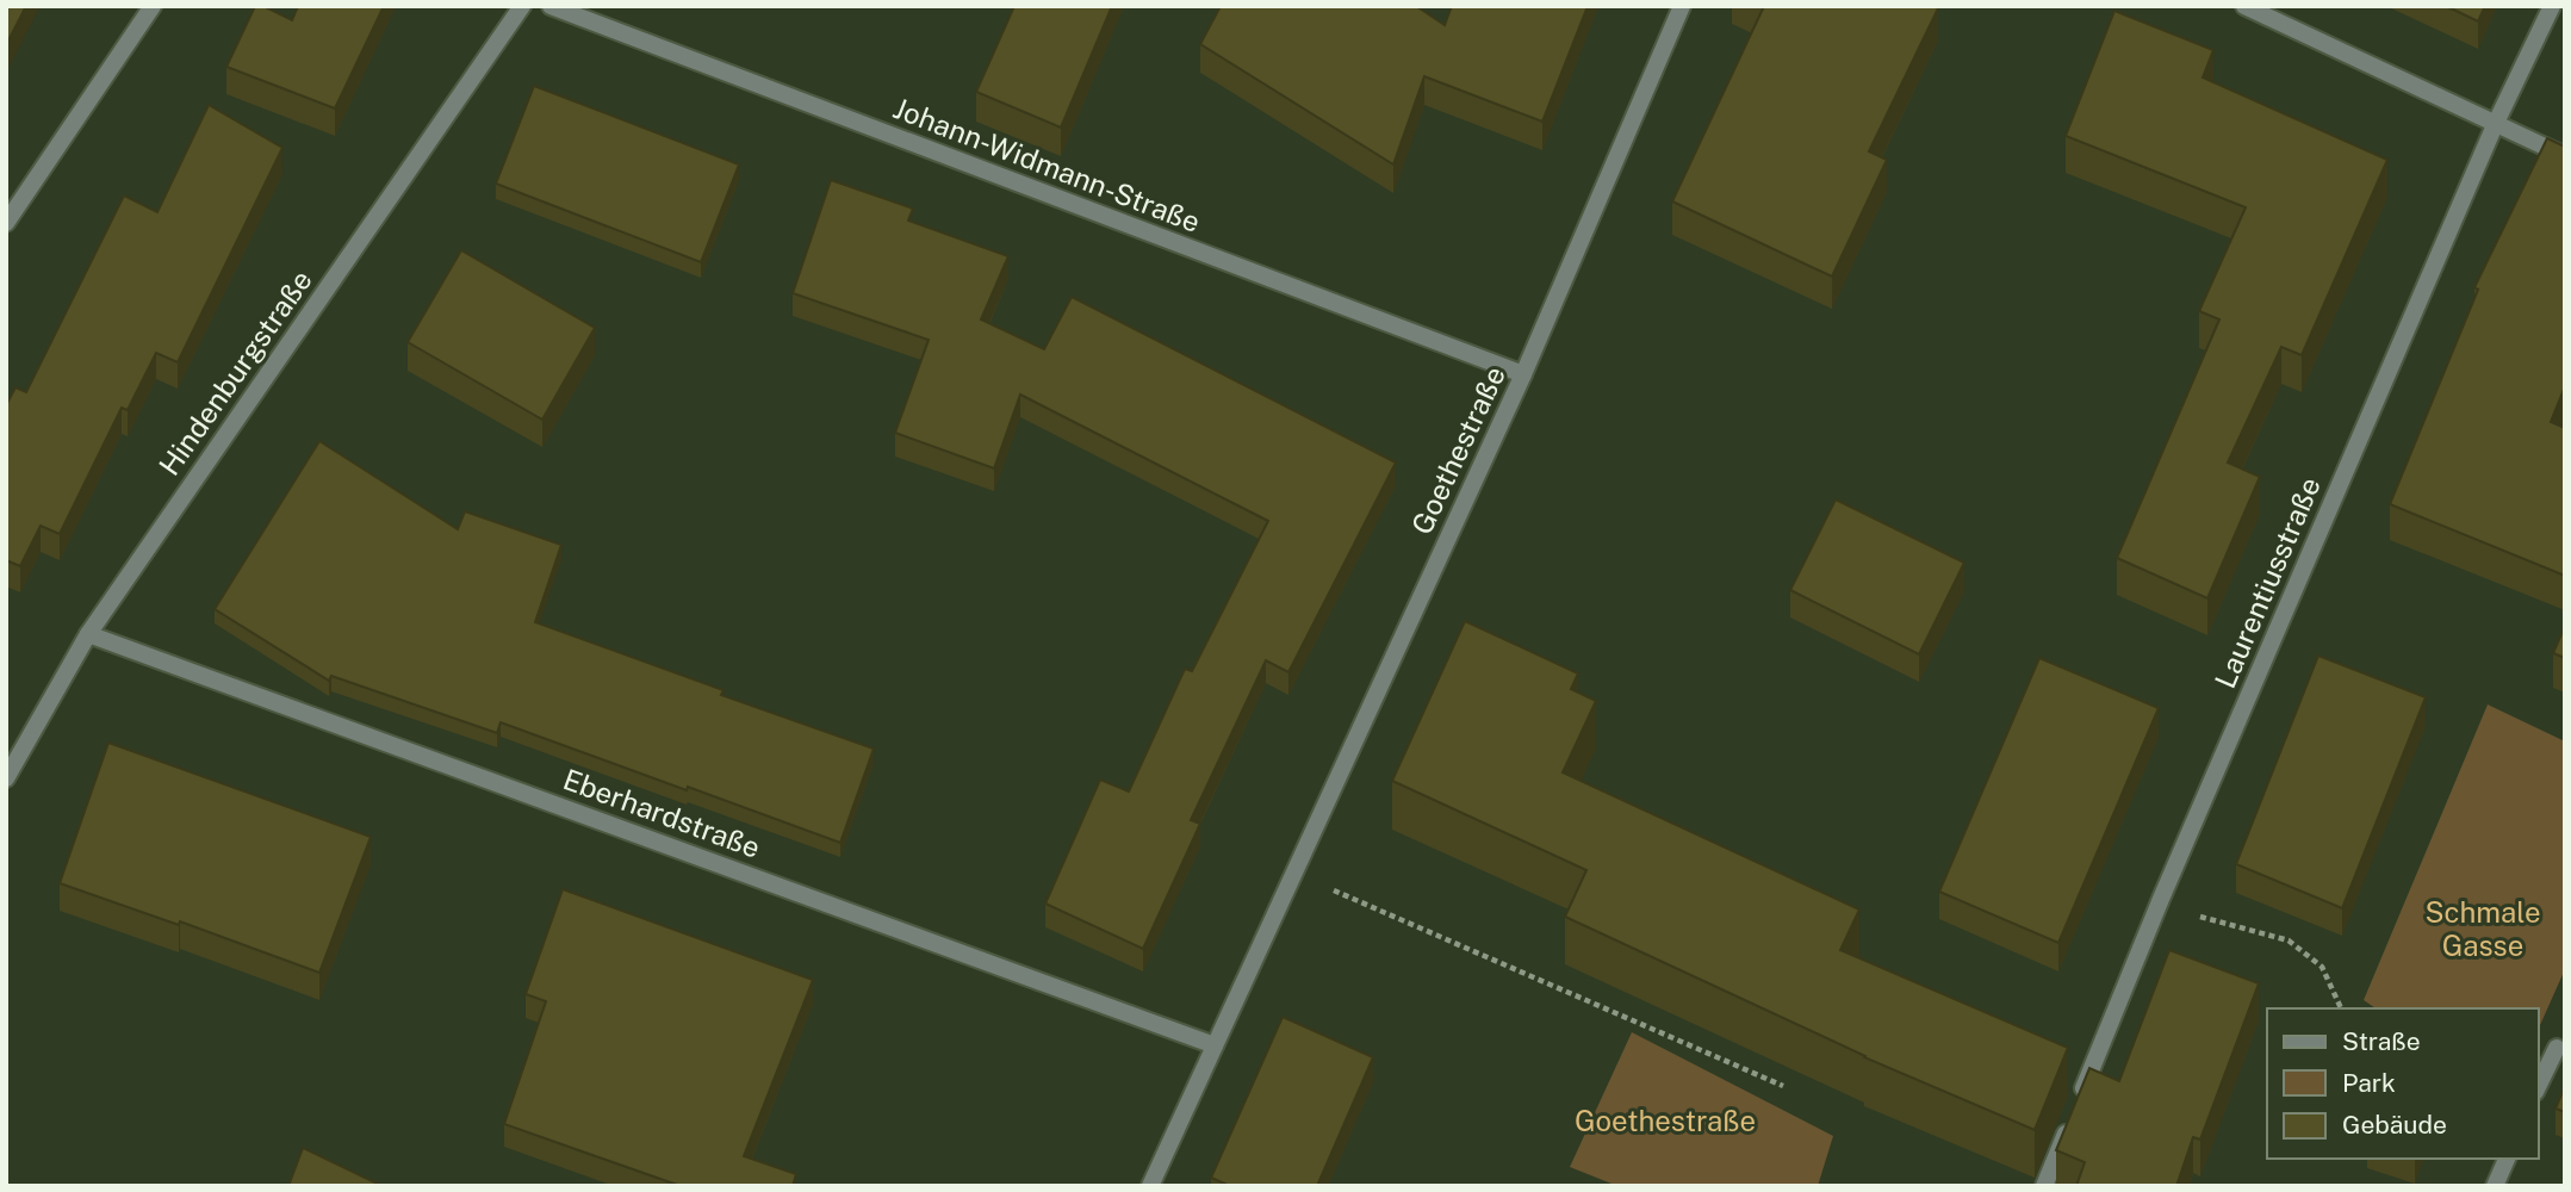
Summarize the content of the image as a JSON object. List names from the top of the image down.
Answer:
{
  "streets": {
    "street": [
      "Johann-Widmann-Straße",
      "Hindenburgstraße",
      "Goethestraße",
      "Laurentiusstraße",
      "Eberhardstraße"
    ]
  },
  "crossings": [
    ["Johann-Widmann-Straße", "Goethestraße"],
    ["Hindenburgstraße", "Eberhardstraße"],
    ["Goethestraße", "Eberhardstraße"]
  ],
  "parks": ["Schmale Gasse", "Goethestraße"],
  "legend": ["Straße", "Park", "Gebäude"]
}
